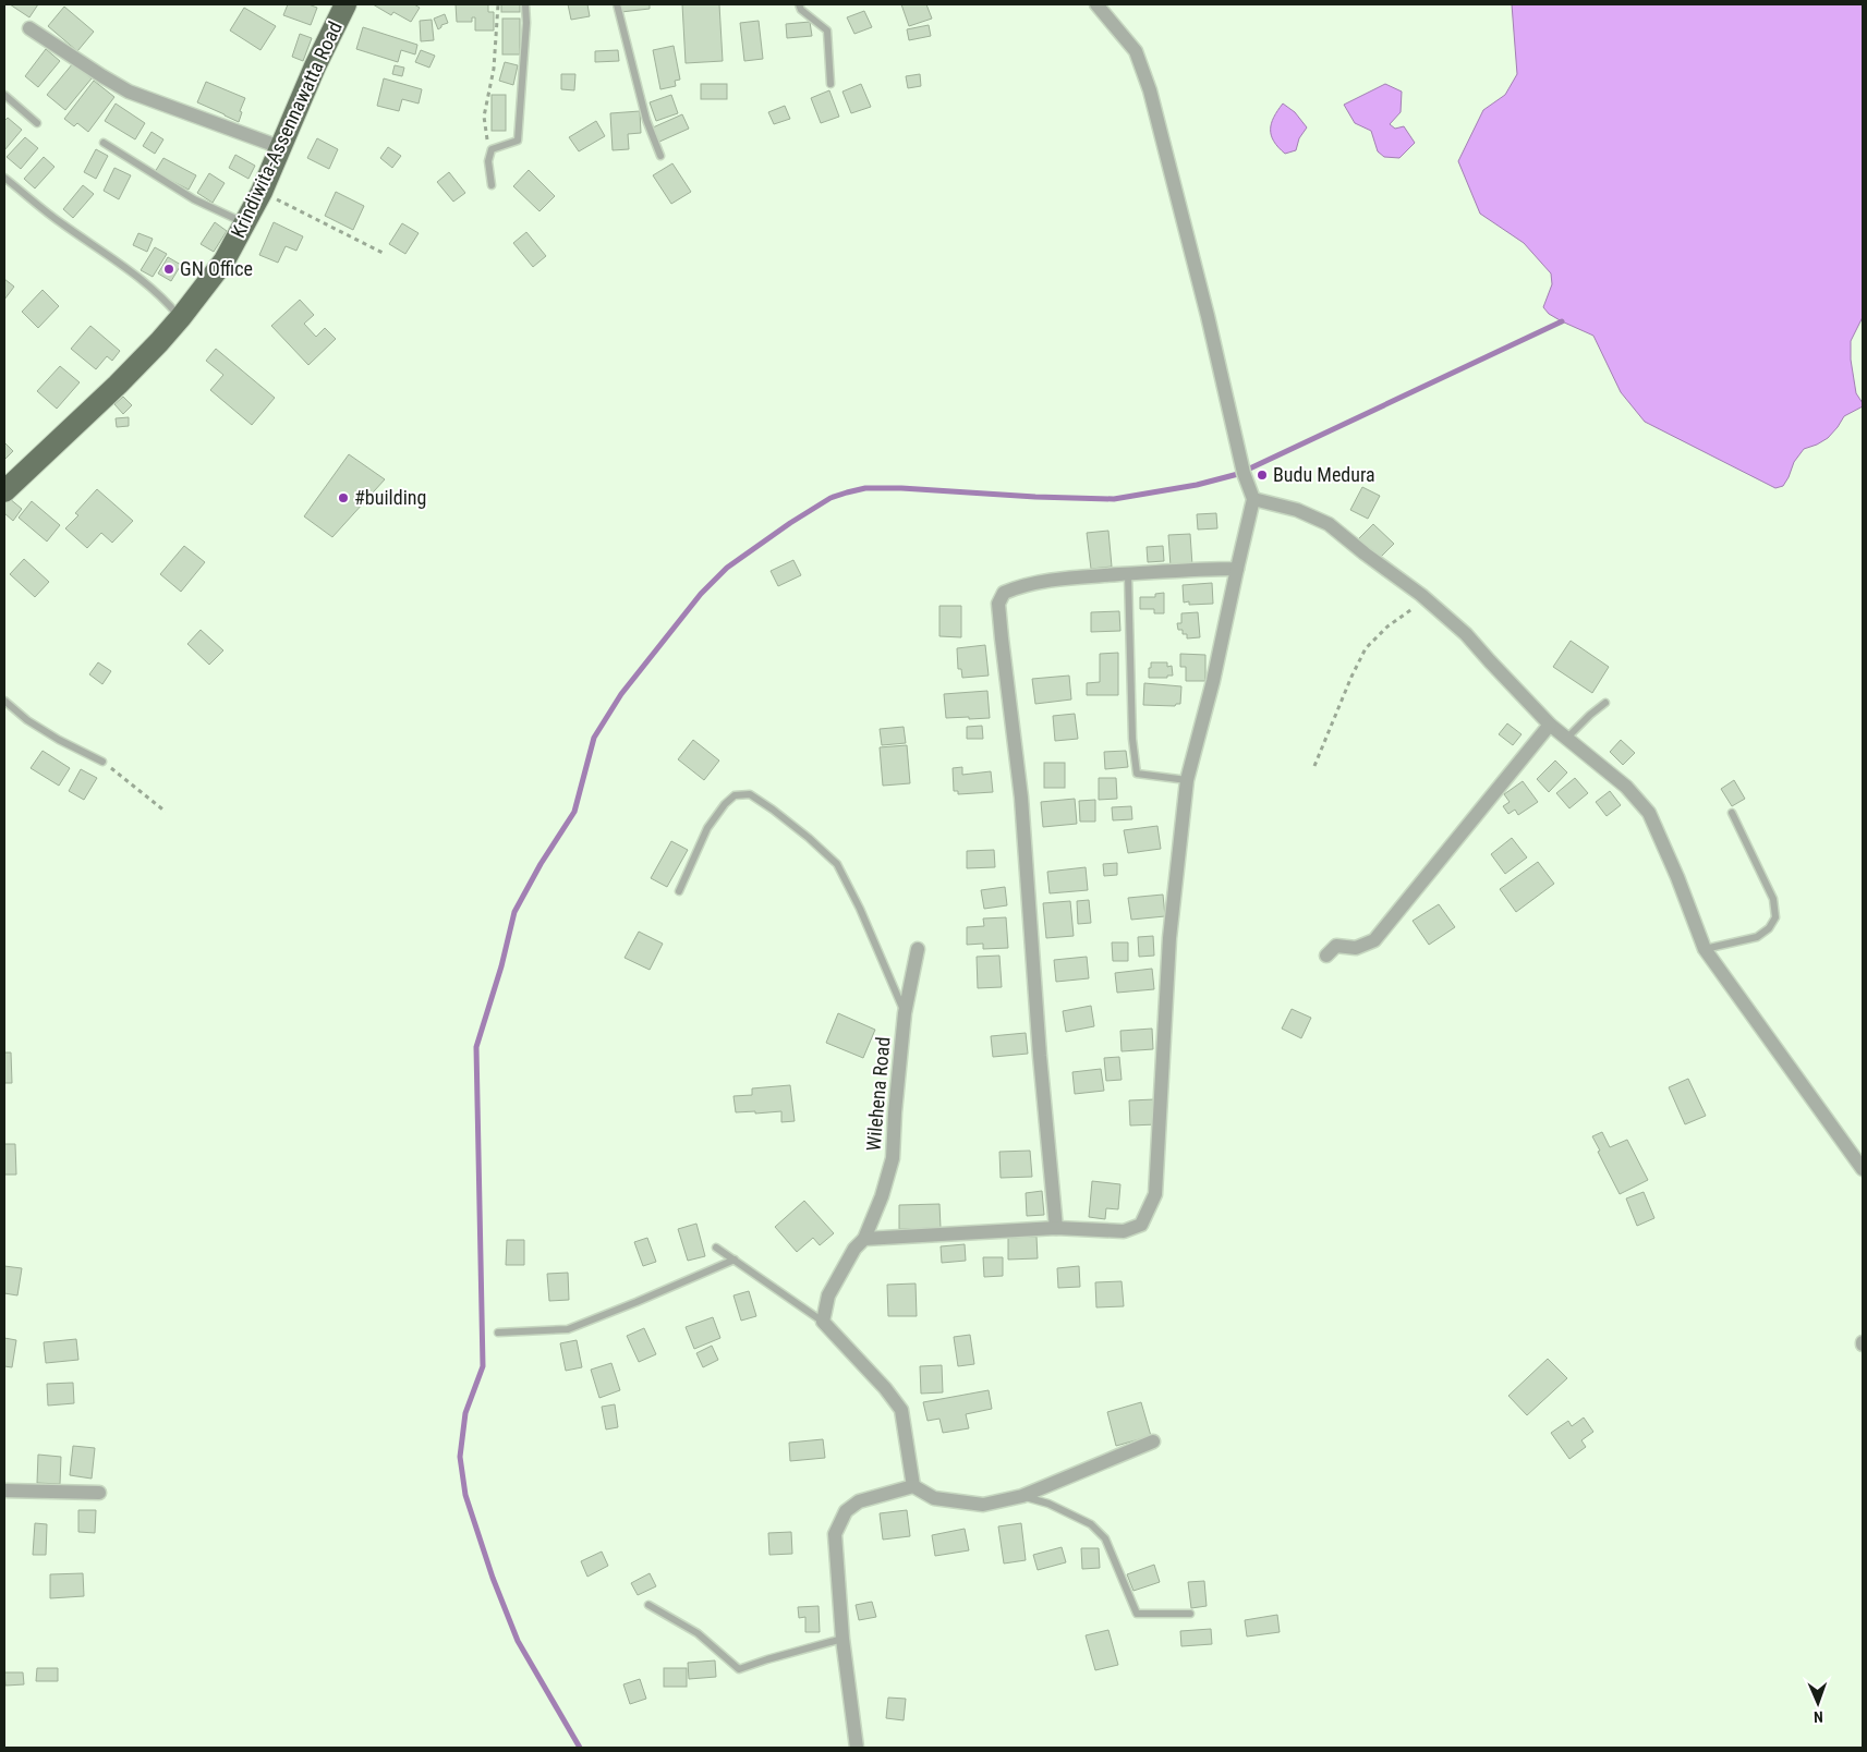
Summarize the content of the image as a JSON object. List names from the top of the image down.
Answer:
{
  "streets": {
    "main road": ["Krindiwita-Assennawatta Road"],
    "street": ["Wilehena Road"]
  },
  "places": ["GN Office", "Budu Medura", "#building"],
  "north": "bottom"
}
